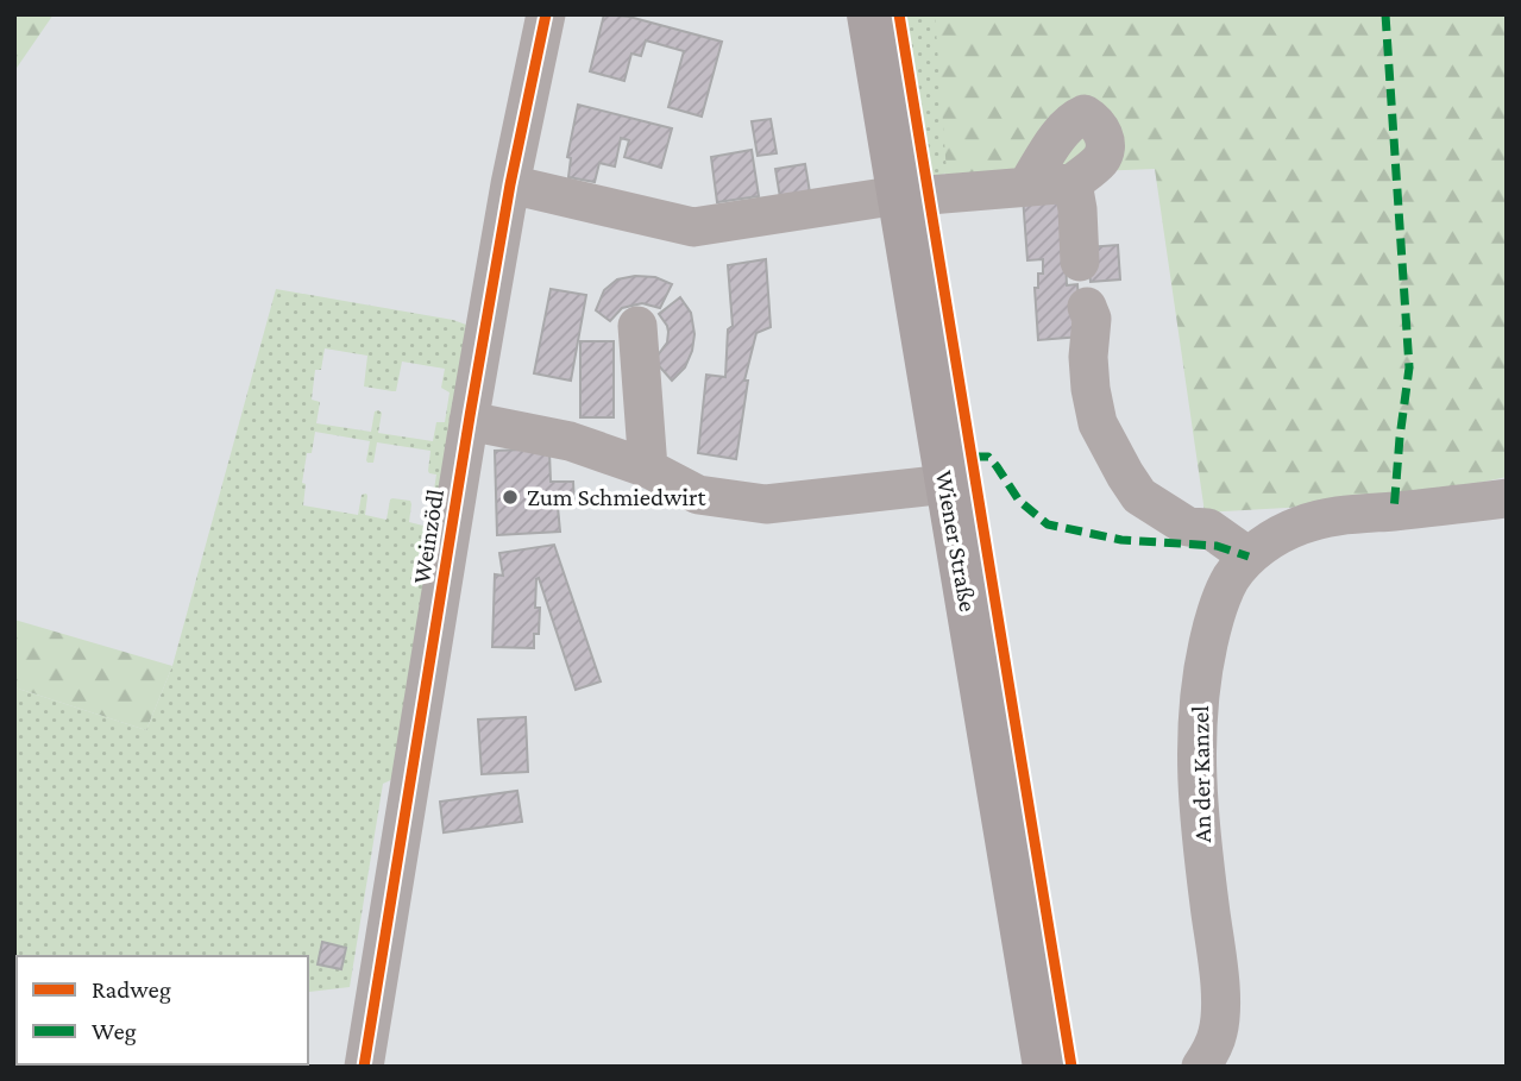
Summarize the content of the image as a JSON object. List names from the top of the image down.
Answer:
{
  "streets": {
    "main road": ["Wiener Straße"],
    "street": ["Weinzödl", "An der Kanzel"]
  },
  "places": ["Zum Schmiedwirt"],
  "legend": ["Radweg", "Weg"]
}
